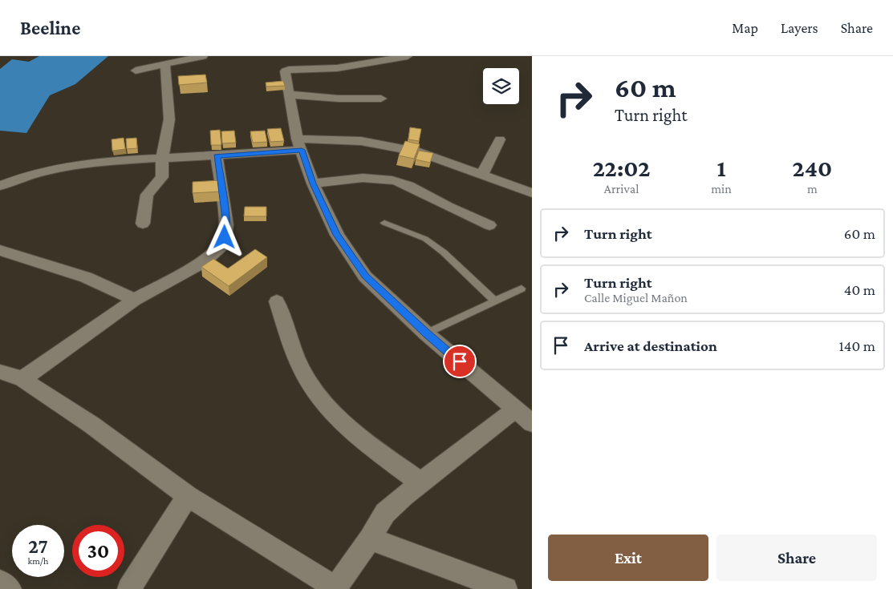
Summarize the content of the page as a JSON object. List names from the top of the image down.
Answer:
{
  "page": {
    "header": "Beeline",
    "nav": ["Map", "Layers", "Share"],
    "turn": ["60 m", "Turn right"],
    "eta": [
      "22:02",
      "Arrival",
      "1",
      "min",
      "240",
      "m"
    ],
    "list": [
      {
        "name": "Turn right",
        "value": "60 m"
      },
      {
        "name": "Turn right",
        "note": "Calle Miguel Mañon",
        "value": "40 m"
      },
      {
        "name": "Arrive at destination",
        "value": "140 m"
      }
    ],
    "speed": "27 km/h",
    "limit": "30",
    "buttons": ["Exit", "Share"]
  }
}
